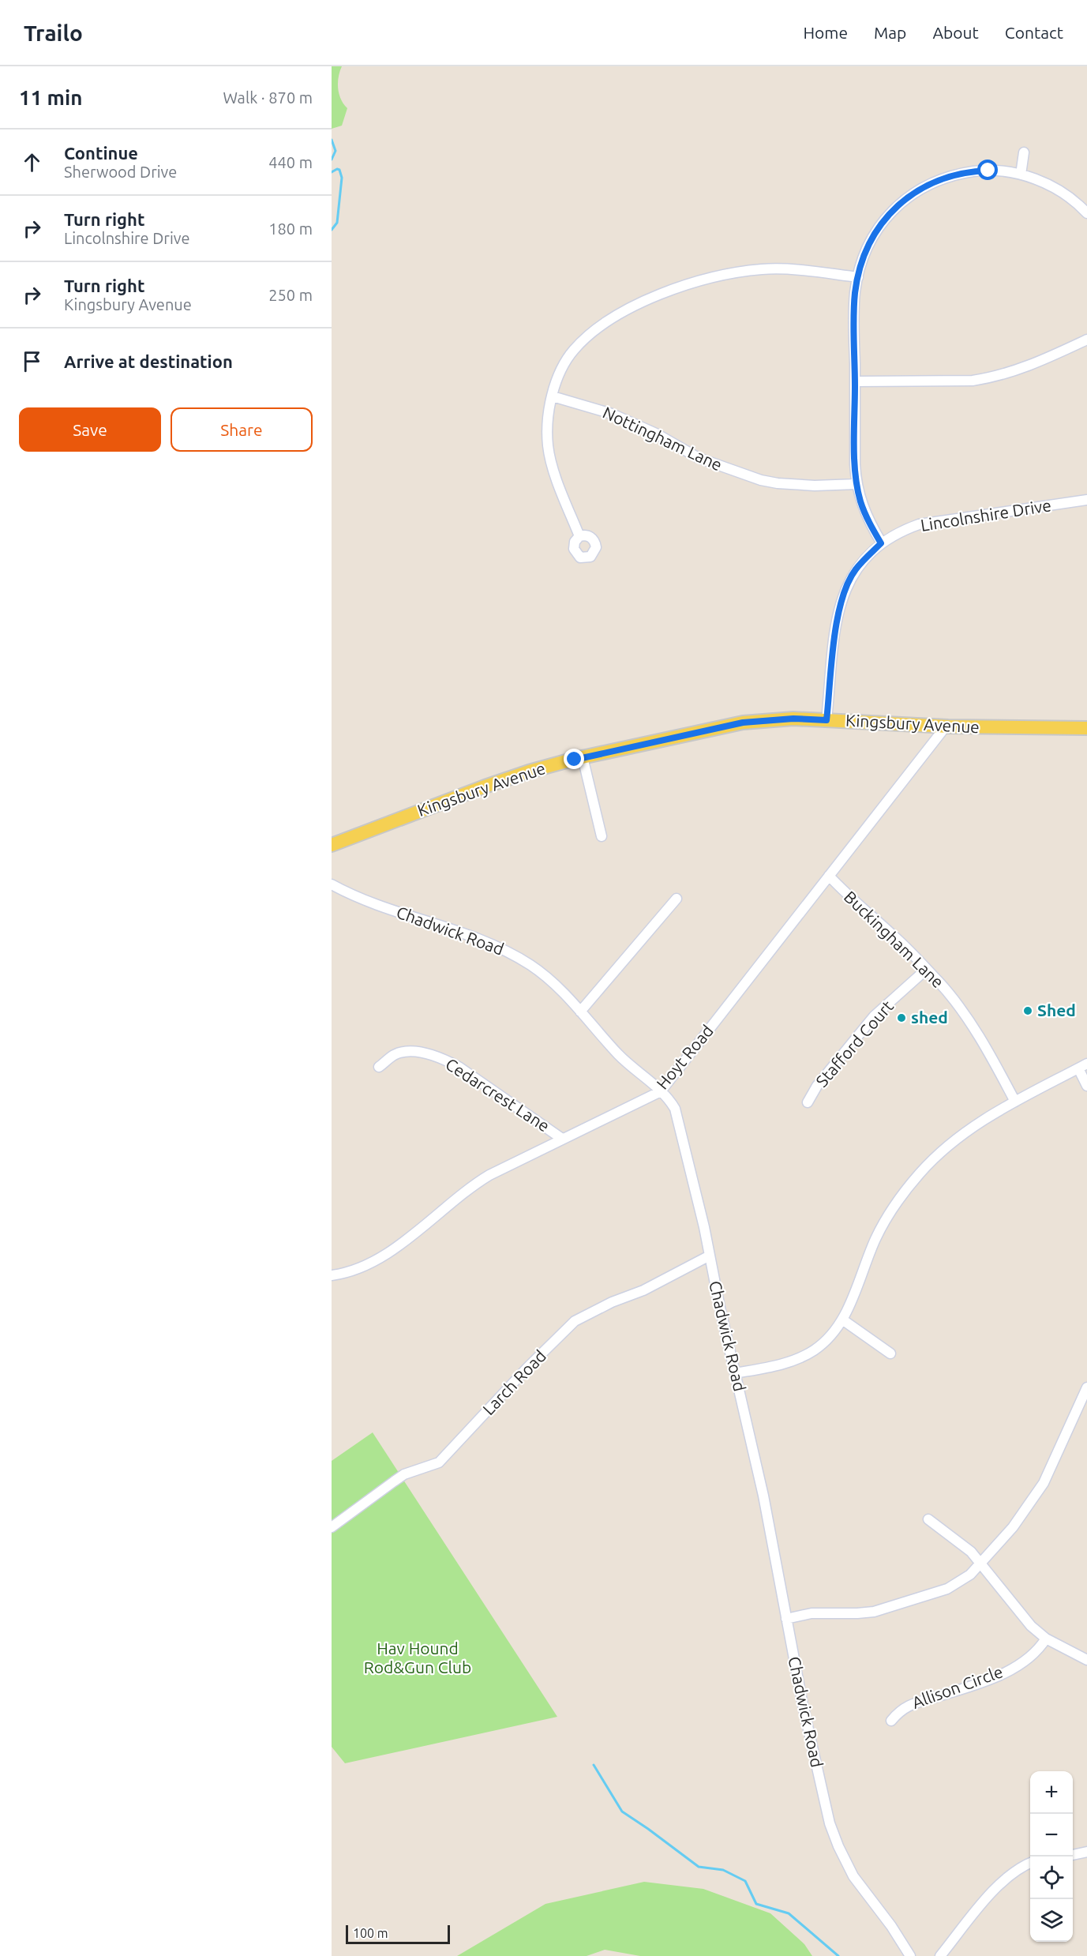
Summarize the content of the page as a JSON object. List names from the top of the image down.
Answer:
{
  "streets": {
    "main road": ["Kingsbury Avenue"],
    "street": [
      "Nottingham Lane",
      "Lincolnshire Drive",
      "Chadwick Road",
      "Buckingham Lane",
      "Stafford Court",
      "Hoyt Road",
      "Cedarcrest Lane",
      "Larch Road",
      "Allison Circle"
    ]
  },
  "crossings": [
    ["Lincolnshire Drive", "Kingsbury Avenue"],
    ["Kingsbury Avenue", "Hoyt Road"],
    ["Chadwick Road", "Hoyt Road"],
    ["Chadwick Road", "Larch Road"],
    ["Buckingham Lane", "Stafford Court"],
    ["Buckingham Lane", "Hoyt Road"],
    ["Hoyt Road", "Cedarcrest Lane"]
  ],
  "parks": ["Hav Hound Rod&Gun Club"],
  "places": ["Shed", "shed"],
  "scale_bar": "100 m",
  "page": {
    "header": "Trailo",
    "nav": [
      "Home",
      "Map",
      "About",
      "Contact"
    ],
    "heading": ["11 min", "Walk · 870 m"],
    "list": [
      ["Continue", "Sherwood Drive", "440 m"],
      ["Turn right", "Lincolnshire Drive", "180 m"],
      ["Turn right", "Kingsbury Avenue", "250 m"],
      "Arrive at destination"
    ],
    "buttons": ["Save", "Share"],
    "map_buttons": ["+", "−"],
    "scale": "100 m"
  }
}
